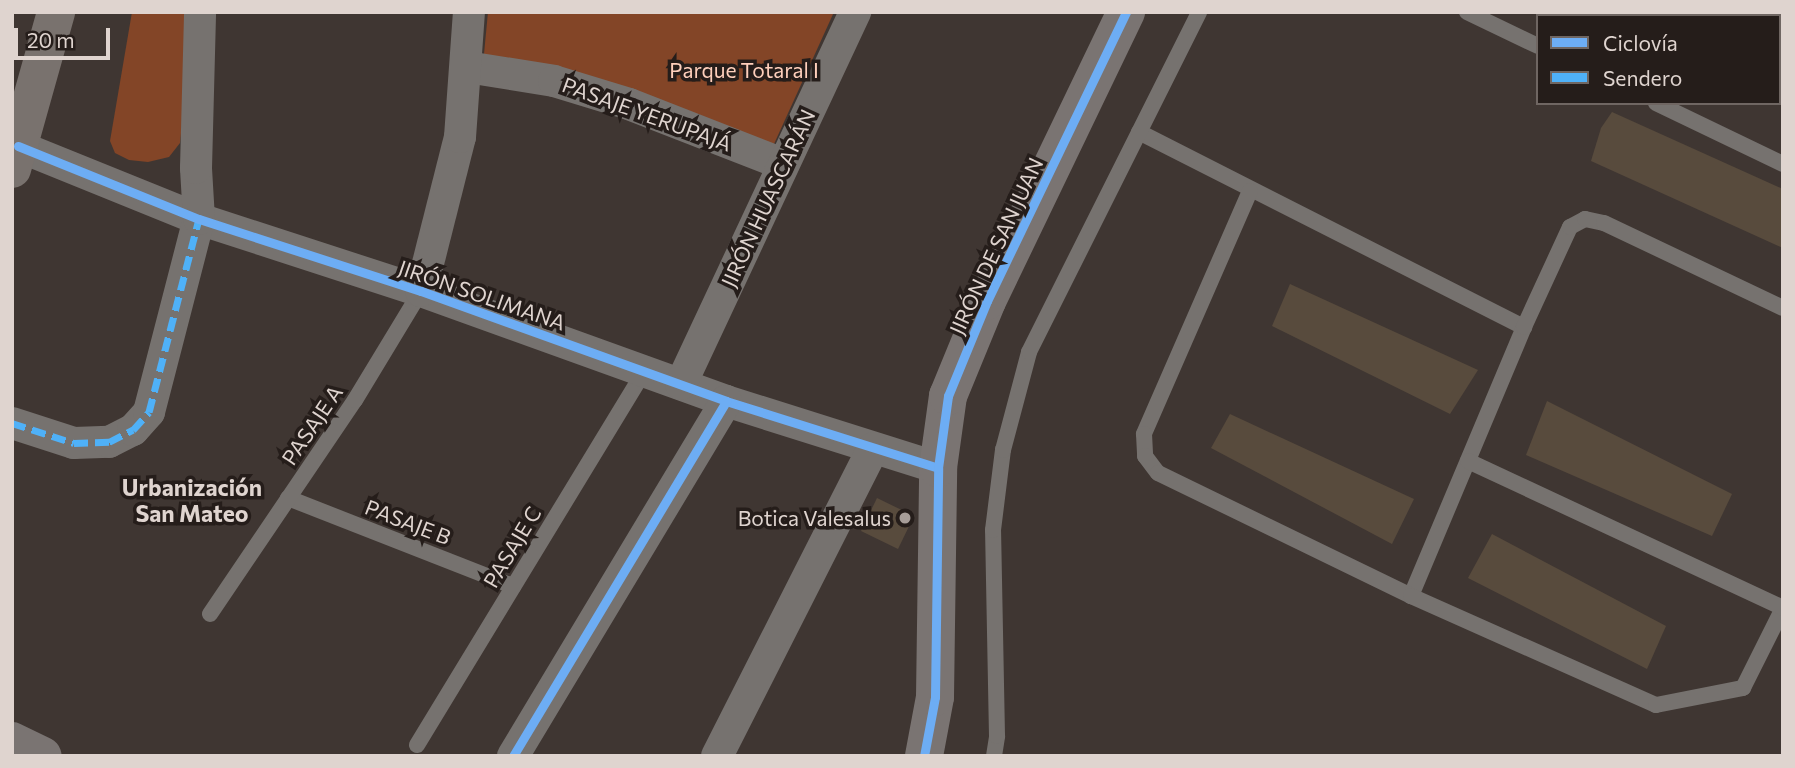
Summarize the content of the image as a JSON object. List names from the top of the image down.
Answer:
{
  "streets": {
    "street": [
      "PASAJE YERUPAJÁ",
      "JIRÓN HUASCARÁN",
      "JIRÓN DE SAN JUAN",
      "JIRÓN SOLIMANA"
    ],
    "lane": ["PASAJE A", "PASAJE B", "PASAJE C"]
  },
  "crossings": [
    ["PASAJE YERUPAJÁ", "JIRÓN HUASCARÁN"],
    ["JIRÓN HUASCARÁN", "JIRÓN SOLIMANA"],
    ["JIRÓN DE SAN JUAN", "JIRÓN SOLIMANA"],
    ["JIRÓN SOLIMANA", "PASAJE A"],
    ["JIRÓN SOLIMANA", "PASAJE C"],
    ["PASAJE A", "PASAJE B"],
    ["PASAJE B", "PASAJE C"]
  ],
  "districts": ["Urbanización San Mateo"],
  "parks": ["Parque Totaral I"],
  "places": ["Botica Valesalus"],
  "legend": ["Ciclovía", "Sendero"],
  "scale_bar": "20 m"
}
